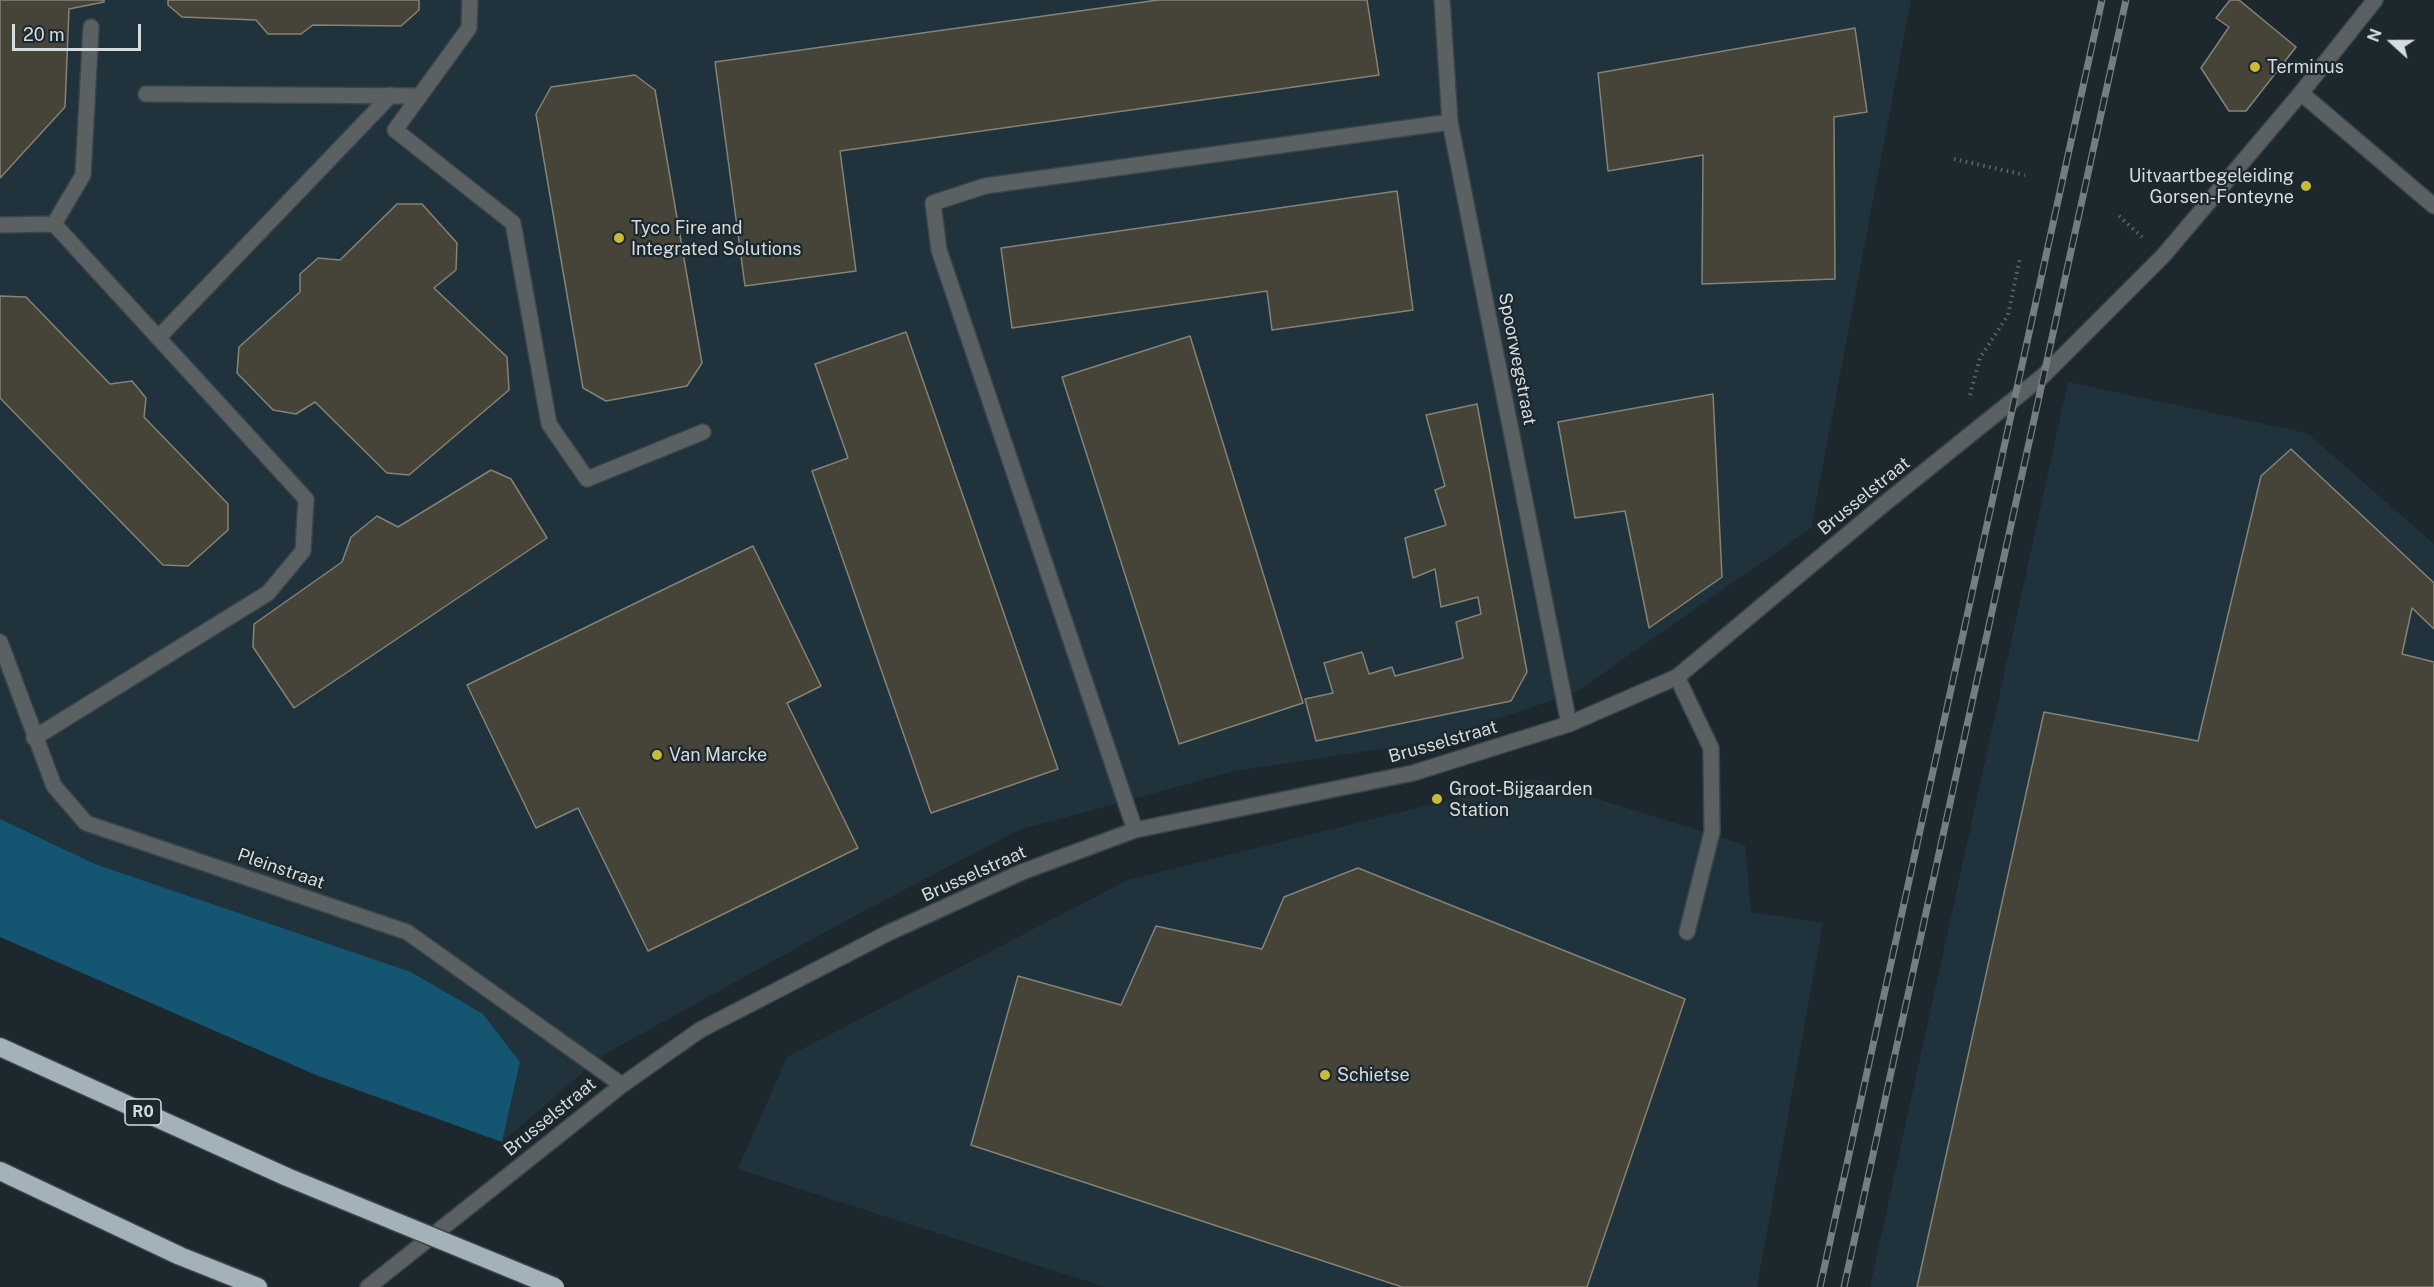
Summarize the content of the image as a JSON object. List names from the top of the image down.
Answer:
{
  "streets": {
    "highway": ["R0"],
    "street": ["Spoorwegstraat", "Brusselstraat", "Pleinstraat"]
  },
  "crossings": [
    ["Spoorwegstraat", "Brusselstraat"],
    ["Brusselstraat", "Pleinstraat"]
  ],
  "places": [
    "Terminus",
    "Uitvaartbegeleiding Gorsen-Fonteyne",
    "Tyco Fire and Integrated Solutions",
    "Van Marcke",
    "Groot-Bijgaarden Station",
    "Schietse"
  ],
  "scale_bar": "20 m",
  "north": "left"
}
